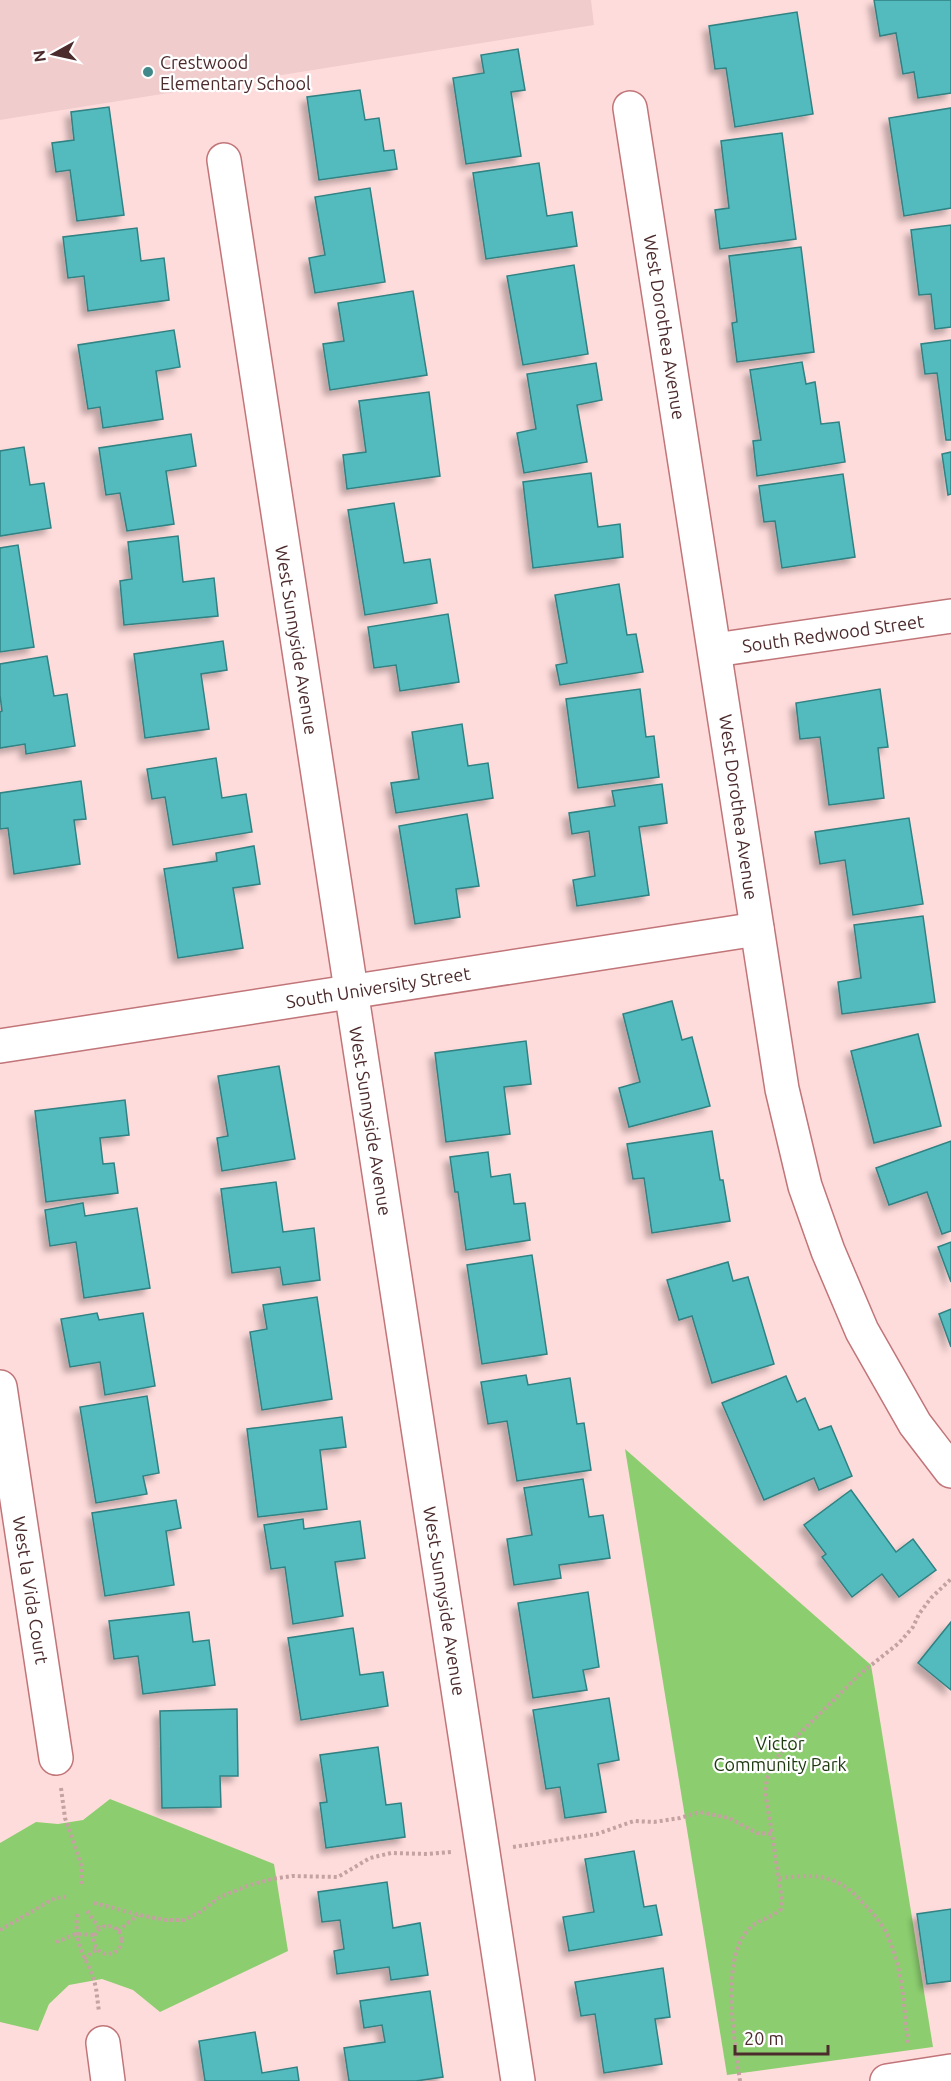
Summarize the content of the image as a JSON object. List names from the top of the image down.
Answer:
{
  "streets": {
    "street": [
      "West Dorothea Avenue",
      "South Redwood Street",
      "West Sunnyside Avenue",
      "South University Street",
      "West la Vida Court"
    ]
  },
  "crossings": [
    ["West Dorothea Avenue", "South Redwood Street"],
    ["West Dorothea Avenue", "South University Street"],
    ["West Sunnyside Avenue", "South University Street"]
  ],
  "parks": ["Victor Community Park"],
  "places": ["Crestwood Elementary School"],
  "scale_bar": "20 m",
  "north": "left"
}
